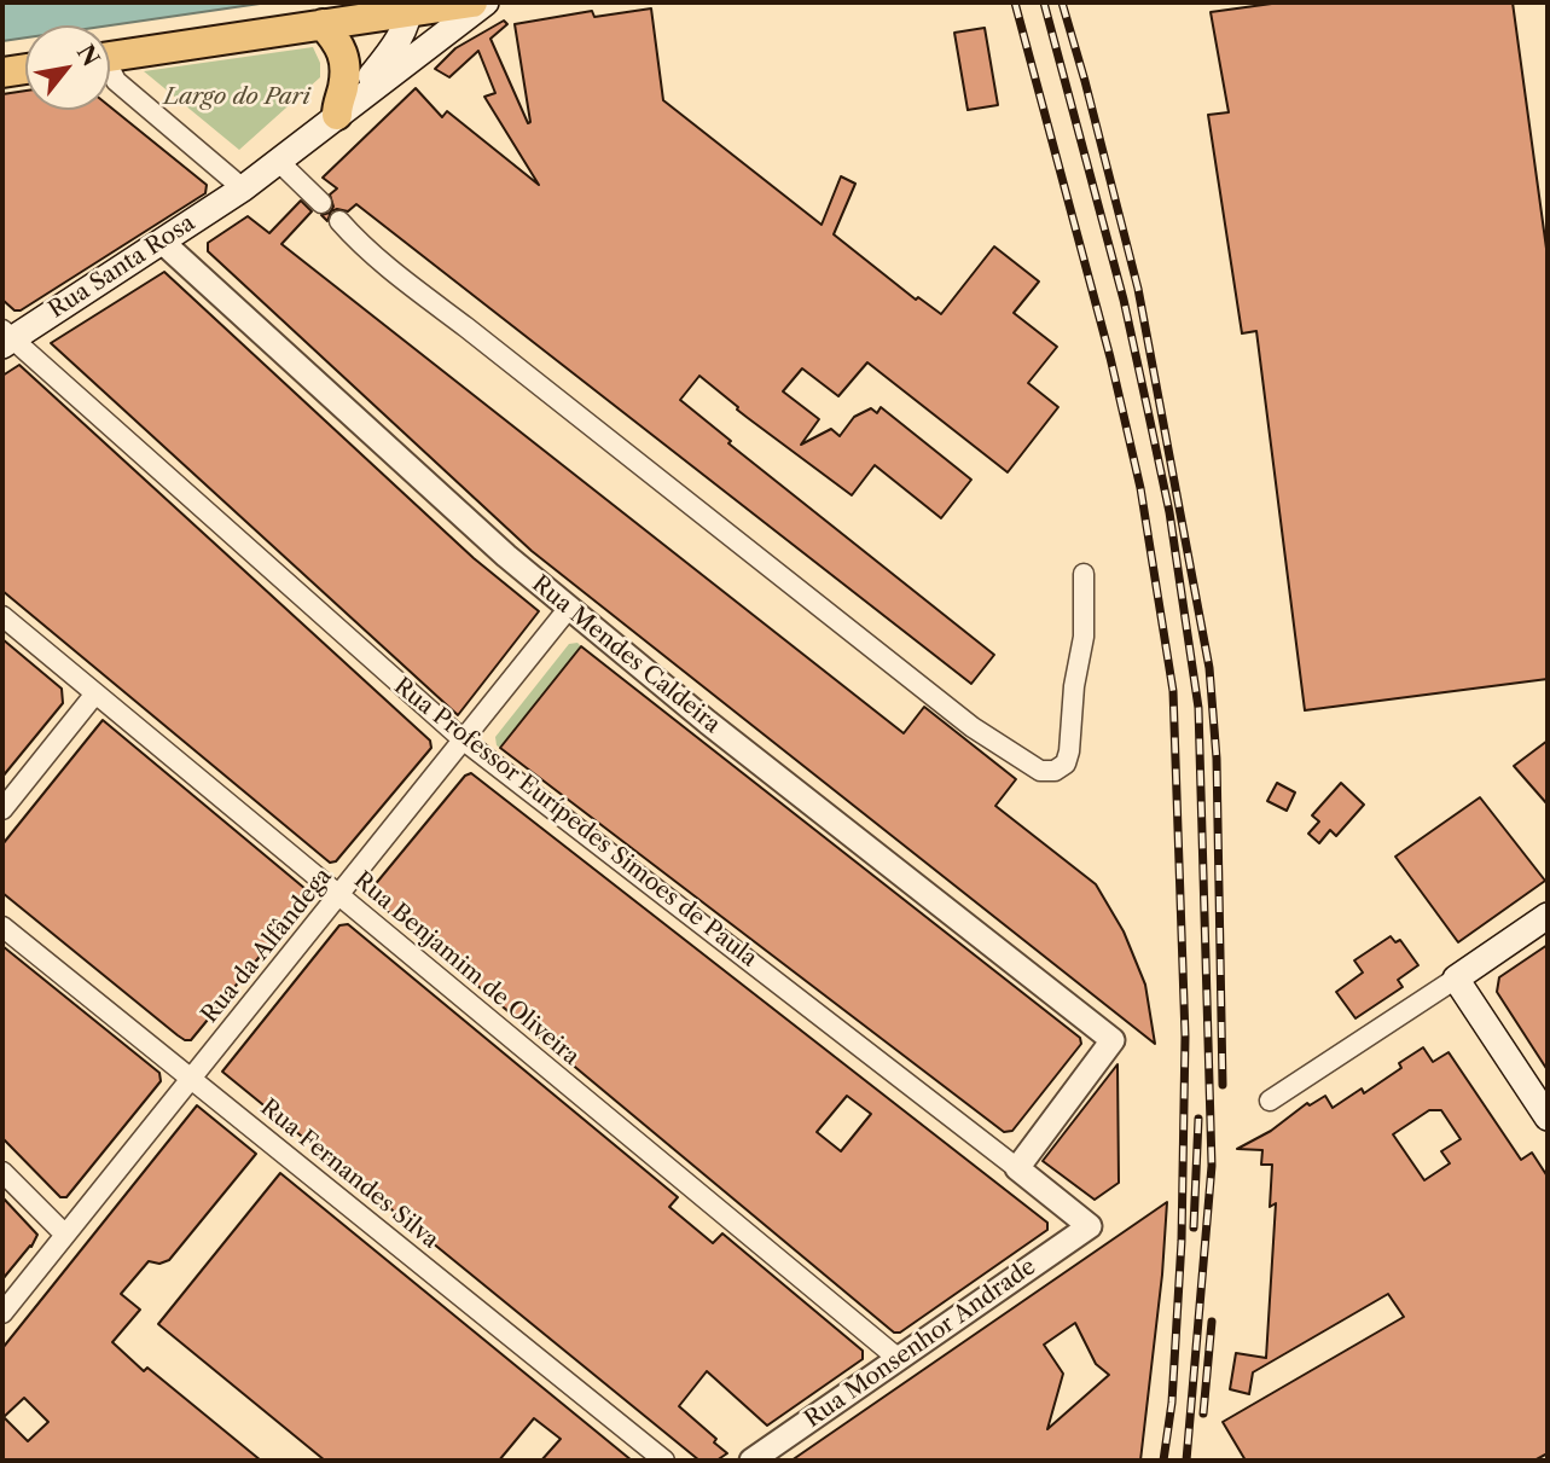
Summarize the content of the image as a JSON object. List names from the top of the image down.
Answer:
{
  "streets": {
    "main road": ["Rua Santa Rosa"],
    "street": [
      "Rua Mendes Caldeira",
      "Rua Professor Eurípedes Simoes de Paula",
      "Rua da Alfândega",
      "Rua Benjamim de Oliveira",
      "Rua Fernandes Silva",
      "Rua Monsenhor Andrade"
    ]
  },
  "crossings": [
    ["Rua Santa Rosa", "Rua Mendes Caldeira"],
    ["Rua Santa Rosa", "Rua Professor Eurípedes Simoes de Paula"],
    ["Rua Mendes Caldeira", "Rua Professor Eurípedes Simoes de Paula"],
    ["Rua Mendes Caldeira", "Rua da Alfândega"],
    ["Rua Professor Eurípedes Simoes de Paula", "Rua da Alfândega"],
    ["Rua Professor Eurípedes Simoes de Paula", "Rua Monsenhor Andrade"],
    ["Rua da Alfândega", "Rua Benjamim de Oliveira"],
    ["Rua da Alfândega", "Rua Fernandes Silva"],
    ["Rua Benjamim de Oliveira", "Rua Monsenhor Andrade"]
  ],
  "parks": ["Largo do Pari"],
  "north": "top right"
}
